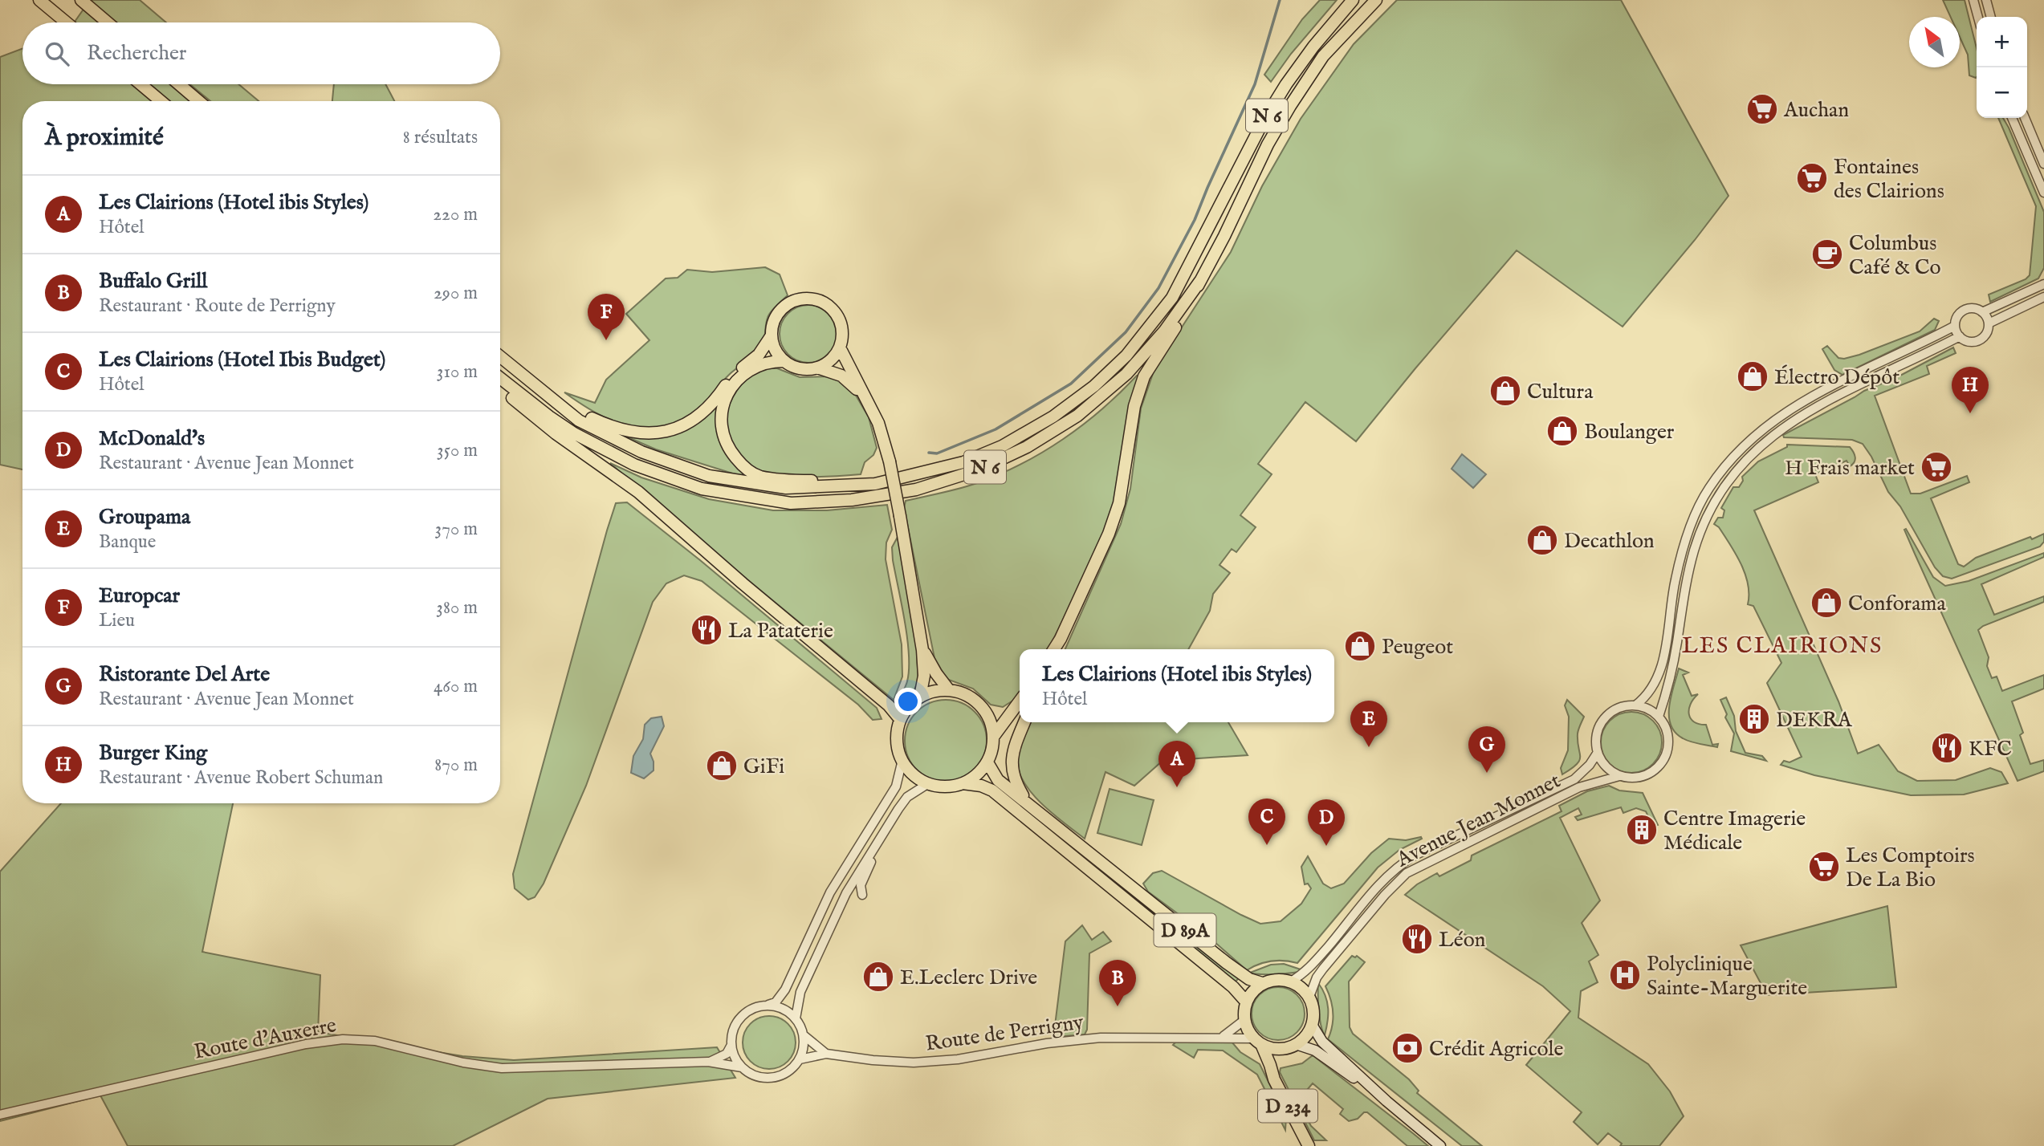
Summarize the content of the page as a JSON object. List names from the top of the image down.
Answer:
{
  "streets": {
    "main road": ["N 6", "D 89A", "D 234"],
    "street": ["Avenue Jean Monnet", "Route de Perrigny", "Route d'Auxerre"]
  },
  "crossings": [
    ["Avenue Jean Monnet", "D 89A"],
    ["Avenue Jean Monnet", "Route de Perrigny"],
    ["Avenue Jean Monnet", "D 234"],
    ["D 89A", "Route de Perrigny"],
    ["D 89A", "D 234"],
    ["Route de Perrigny", "Route d'Auxerre"],
    ["Route de Perrigny", "D 234"]
  ],
  "districts": ["LES CLAIRIONS"],
  "places": {
    "supermarket": [
      "Auchan",
      "Fontaines des Clairions",
      "H Frais market",
      "Les Comptoirs De La Bio"
    ],
    "cafe": ["Columbus Café & Co"],
    "shop": [
      "Électro Dépôt",
      "Cultura",
      "Boulanger",
      "Decathlon",
      "Conforama",
      "Peugeot",
      "GiFi",
      "E.Leclerc Drive"
    ],
    "restaurant": ["La Pataterie", "KFC", "Léon"],
    "building": ["DEKRA", "Centre Imagerie Médicale"],
    "hospital": ["Polyclinique Sainte-Marguerite"],
    "bank": ["Crédit Agricole"]
  },
  "north": "top left",
  "page": {
    "map_buttons": ["+", "−"],
    "search": "Rechercher",
    "heading": ["À proximité", "8 résultats"],
    "list": [
      {
        "mark": "A",
        "name": "Les Clairions (Hotel ibis Styles)",
        "note": "Hôtel",
        "value": "220 m"
      },
      {
        "mark": "B",
        "name": "Buffalo Grill",
        "note": "Restaurant · Route de Perrigny",
        "value": "290 m"
      },
      {
        "mark": "C",
        "name": "Les Clairions (Hotel Ibis Budget)",
        "note": "Hôtel",
        "value": "310 m"
      },
      {
        "mark": "D",
        "name": "McDonald's",
        "note": "Restaurant · Avenue Jean Monnet",
        "value": "350 m"
      },
      {
        "mark": "E",
        "name": "Groupama",
        "note": "Banque",
        "value": "370 m"
      },
      {
        "mark": "F",
        "name": "Europcar",
        "note": "Lieu",
        "value": "380 m"
      },
      {
        "mark": "G",
        "name": "Ristorante Del Arte",
        "note": "Restaurant · Avenue Jean Monnet",
        "value": "460 m"
      },
      {
        "mark": "H",
        "name": "Burger King",
        "note": "Restaurant · Avenue Robert Schuman",
        "value": "870 m"
      }
    ],
    "pins": [
      "F",
      "H",
      "E",
      "G",
      "A",
      "C",
      "D",
      "B"
    ],
    "popup": ["Les Clairions (Hotel ibis Styles)", "Hôtel"]
  }
}
